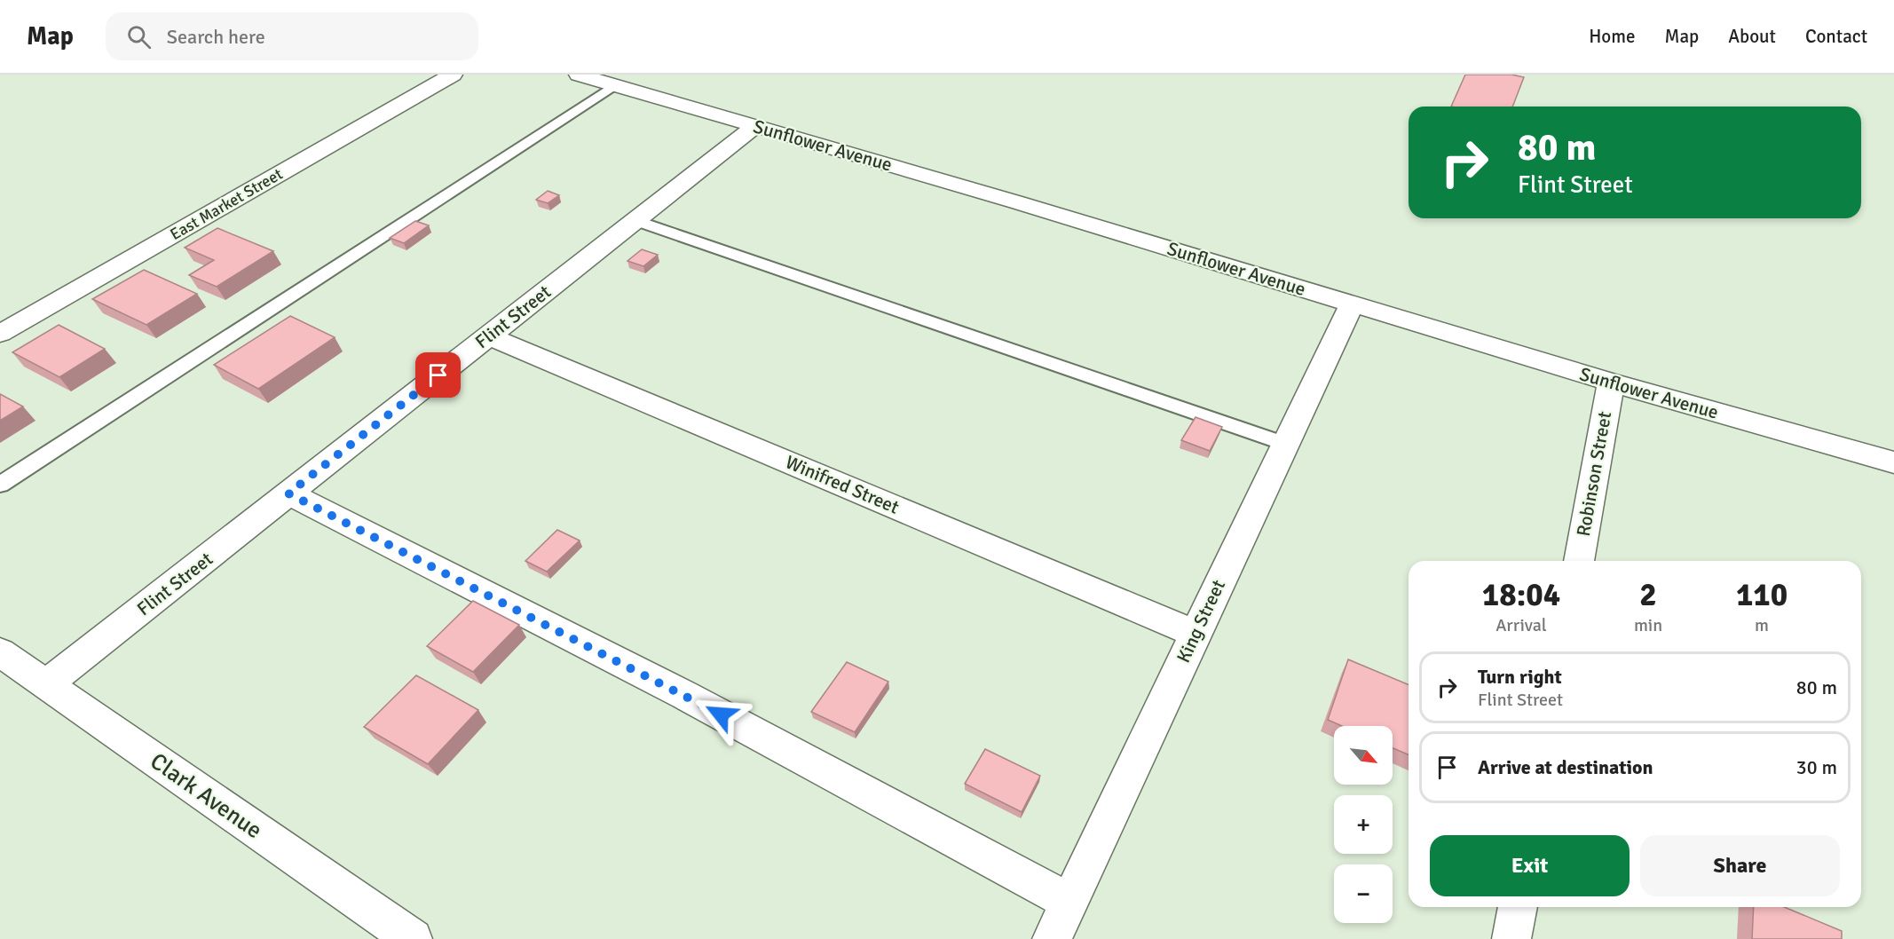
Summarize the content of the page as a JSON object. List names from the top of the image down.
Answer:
{
  "streets": {
    "street": [
      "Sunflower Avenue",
      "East Market Street",
      "Flint Street",
      "Robinson Street",
      "Winifred Street",
      "King Street",
      "Clark Avenue"
    ]
  },
  "crossings": [
    ["Sunflower Avenue", "Flint Street"],
    ["Sunflower Avenue", "Robinson Street"],
    ["Sunflower Avenue", "King Street"],
    ["Flint Street", "Winifred Street"],
    ["Flint Street", "Clark Avenue"],
    ["Winifred Street", "King Street"]
  ],
  "north": "bottom right",
  "page": {
    "header": "Map",
    "search": "Search here",
    "nav": [
      "Home",
      "Map",
      "About",
      "Contact"
    ],
    "turn": ["80 m", "Flint Street"],
    "eta": [
      "18:04",
      "Arrival",
      "2",
      "min",
      "110",
      "m"
    ],
    "list": [
      {
        "name": "Turn right",
        "note": "Flint Street",
        "value": "80 m"
      },
      {
        "name": "Arrive at destination",
        "value": "30 m"
      }
    ],
    "map_buttons": ["+", "−"],
    "buttons": ["Exit", "Share"]
  }
}
